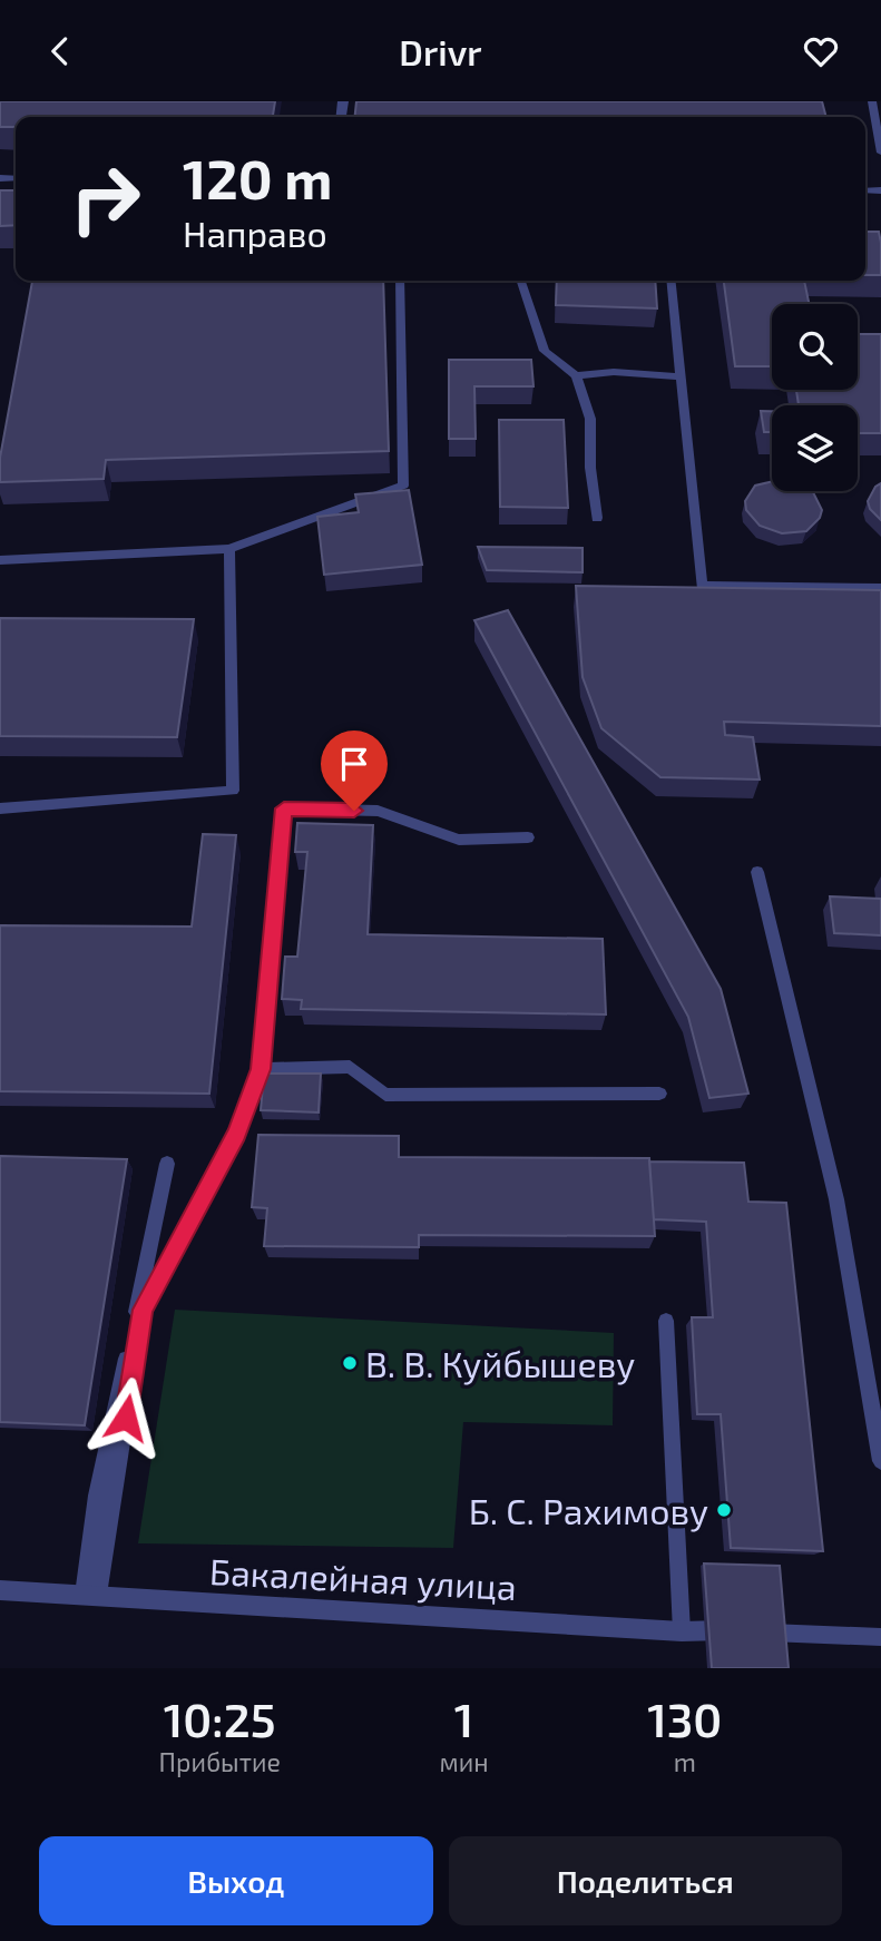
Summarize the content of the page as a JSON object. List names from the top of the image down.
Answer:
{
  "streets": {
    "street": ["Бакалейная улица"]
  },
  "places": ["В. В. Куйбышеву", "Б. С. Рахимову"],
  "page": {
    "header": "Drivr",
    "turn": ["120 m", "Направо"],
    "eta": [
      "10:25",
      "Прибытие",
      "1",
      "мин",
      "130",
      "m"
    ],
    "buttons": ["Выход", "Поделиться"]
  }
}
